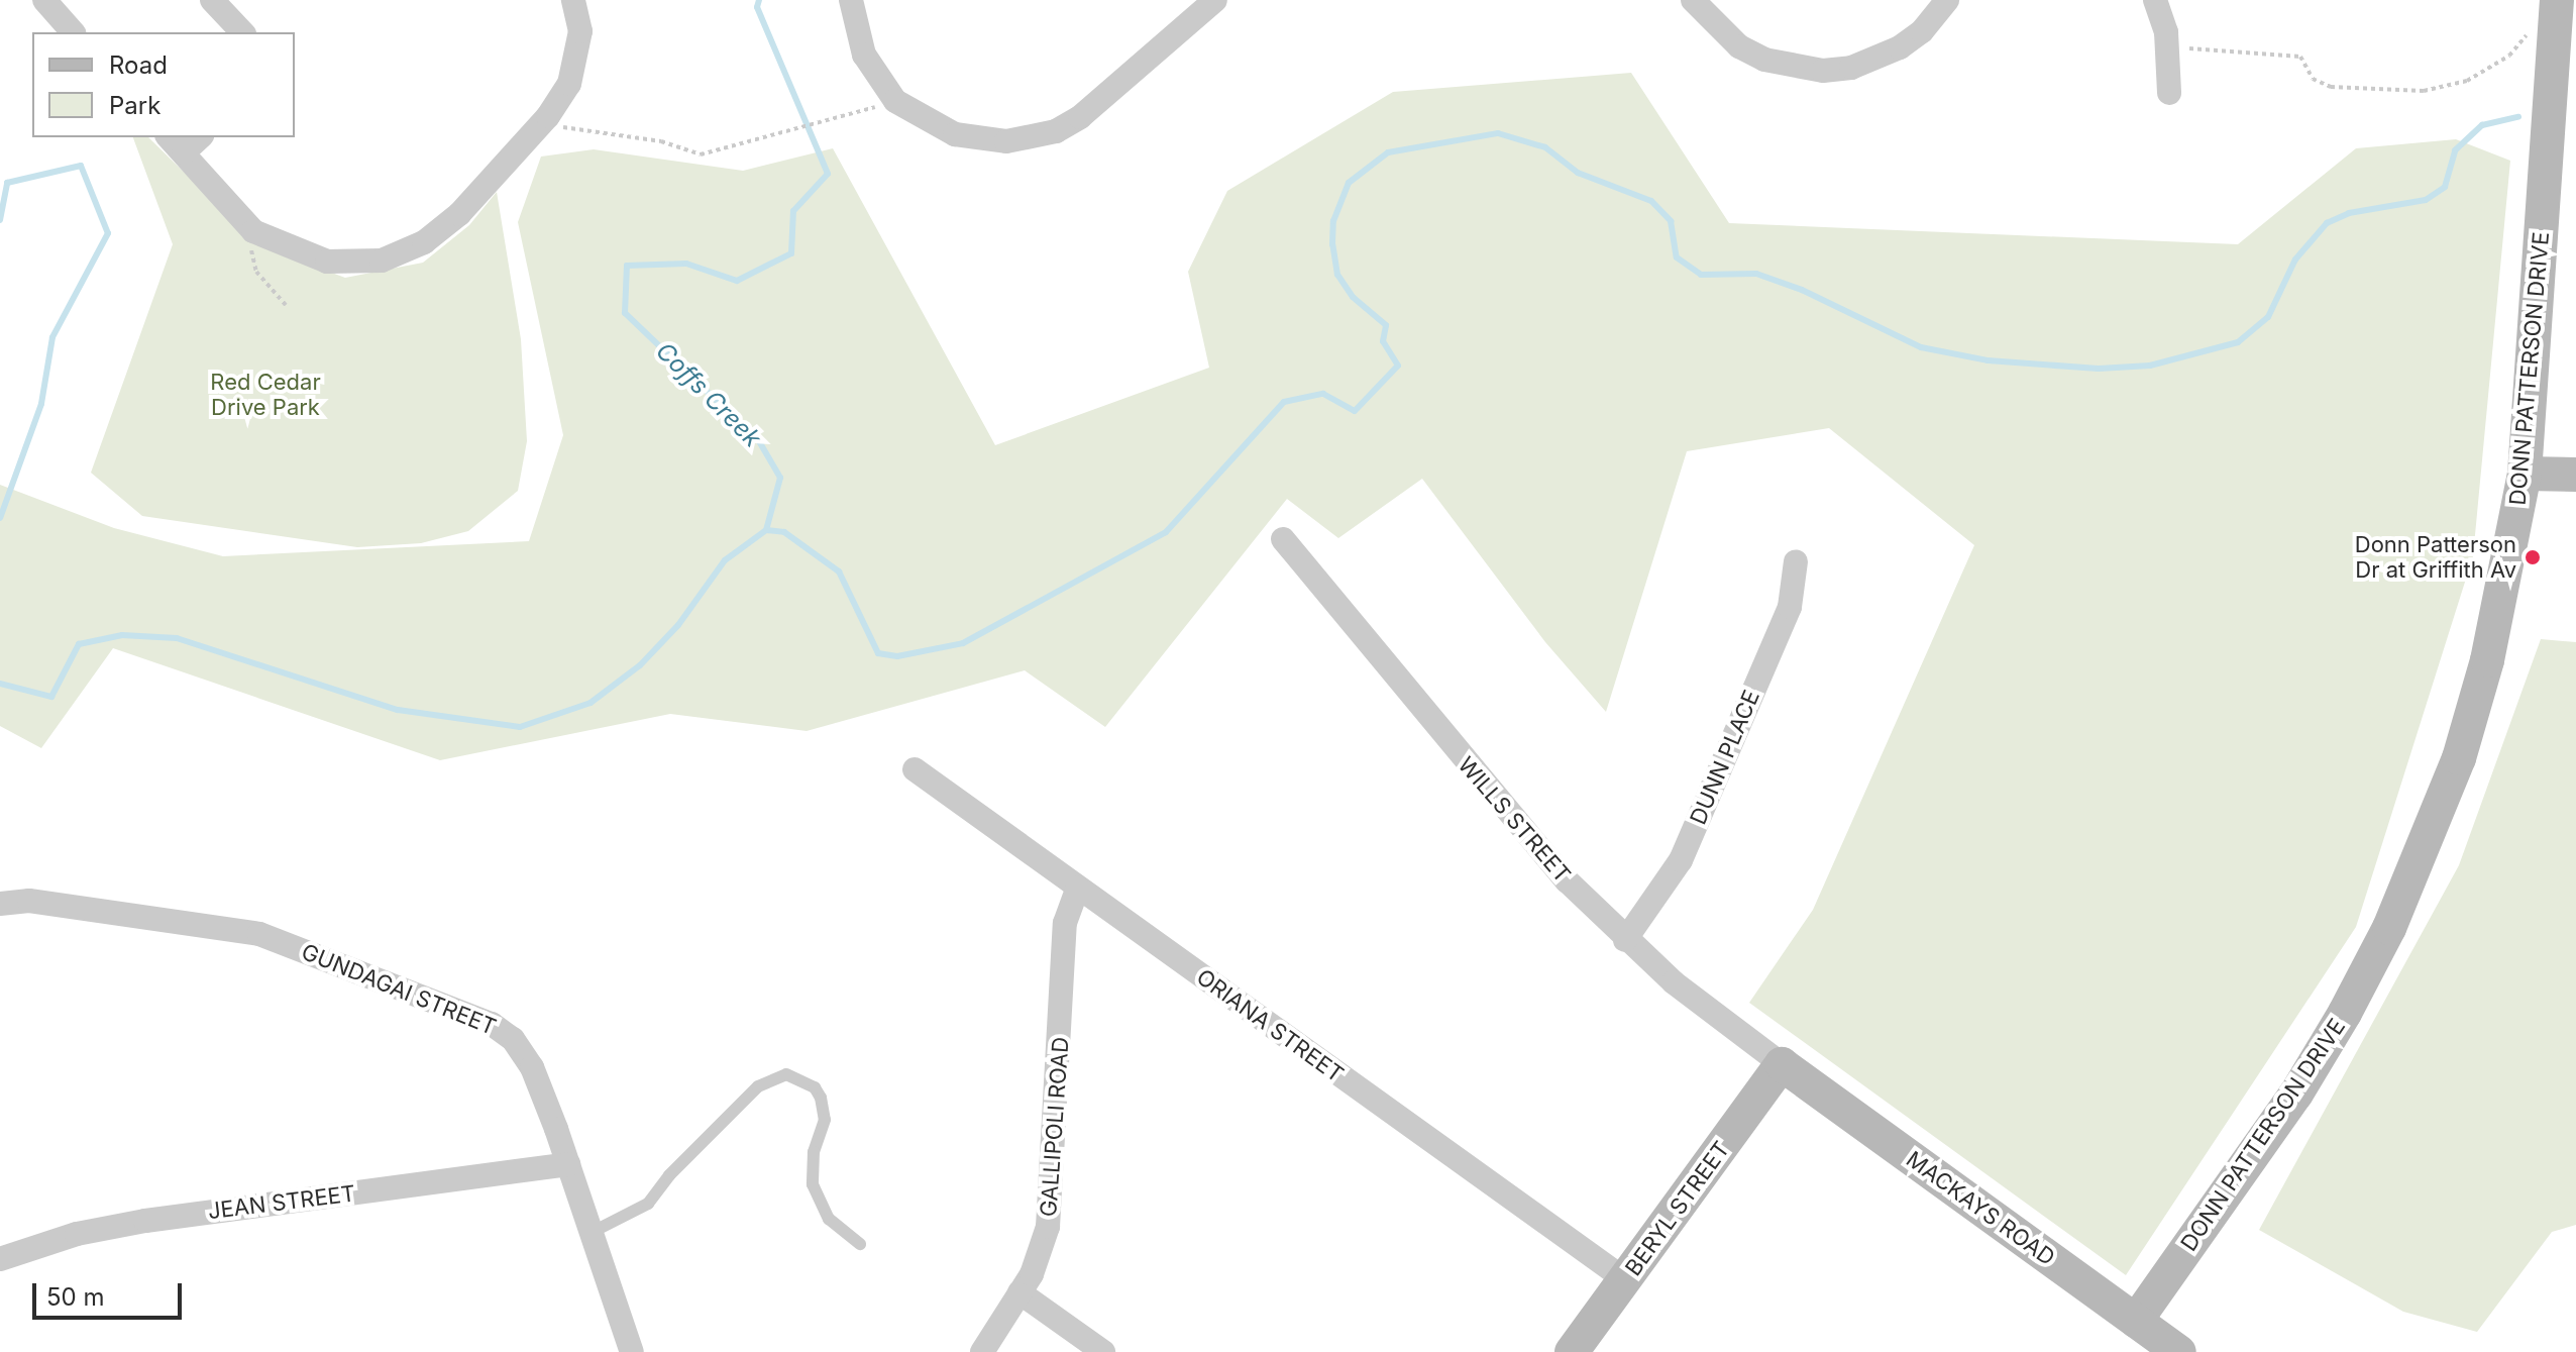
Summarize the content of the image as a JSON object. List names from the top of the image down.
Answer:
{
  "streets": {
    "main road": ["DONN PATTERSON DRIVE", "BERYL STREET", "MACKAYS ROAD"],
    "street": [
      "DUNN PLACE",
      "WILLS STREET",
      "GUNDAGAI STREET",
      "ORIANA STREET",
      "GALLIPOLI ROAD",
      "JEAN STREET"
    ]
  },
  "crossings": [
    ["DONN PATTERSON DRIVE", "MACKAYS ROAD"],
    ["DUNN PLACE", "WILLS STREET"],
    ["WILLS STREET", "BERYL STREET"],
    ["WILLS STREET", "MACKAYS ROAD"],
    ["GUNDAGAI STREET", "JEAN STREET"],
    ["ORIANA STREET", "GALLIPOLI ROAD"],
    ["ORIANA STREET", "BERYL STREET"],
    ["BERYL STREET", "MACKAYS ROAD"]
  ],
  "water": ["Coffs Creek"],
  "parks": ["Red Cedar Drive Park"],
  "places": ["Donn Patterson Dr at Griffith Av"],
  "legend": ["Road", "Park"],
  "scale_bar": "50 m"
}
